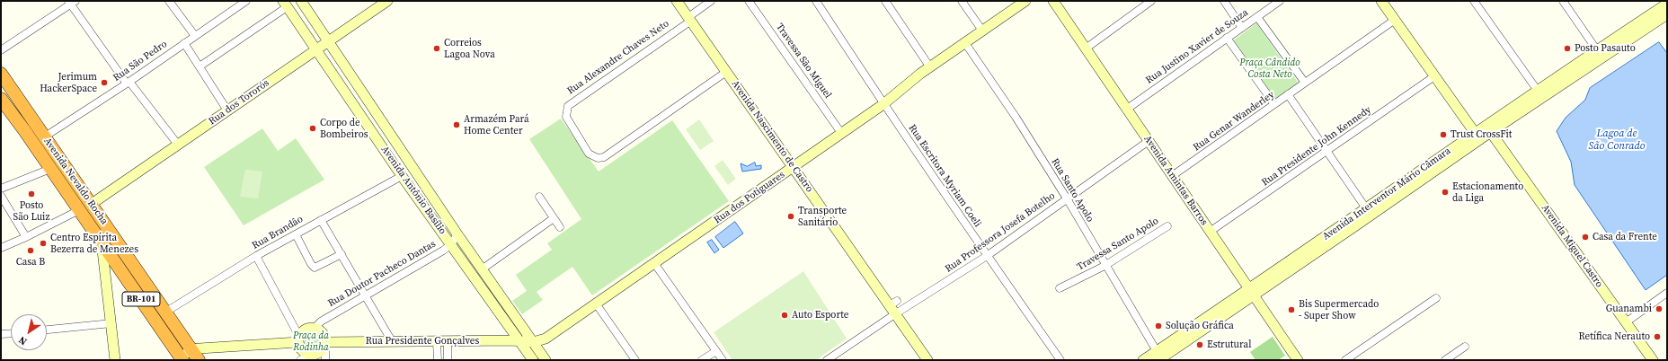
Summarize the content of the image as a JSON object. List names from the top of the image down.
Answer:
{
  "streets": {
    "highway": ["Avenida Nevaldo Rocha", "BR-101"],
    "main road": [
      "Rua dos Tororós",
      "Avenida Nascimento de Castro",
      "Avenida Amintas Barros",
      "Avenida Antônio Basílio",
      "Avenida Interventor Mário Câmara",
      "Rua dos Potiguares",
      "Avenida Miguel Castro",
      "Rua Presidente Gonçalves"
    ],
    "street": [
      "Rua Justino Xavier de Souza",
      "Rua Alexandre Chaves Neto",
      "Rua São Pedro",
      "Travessa São Miguel",
      "Rua Genar Wanderley",
      "Rua Presidente John Kennedy",
      "Rua Escritora Myriam Coeli",
      "Rua Santo Apolo",
      "Rua Brandâo",
      "Rua Professora Josefa Botelho",
      "Travessa Santo Apolo",
      "Rua Doutor Pacheco Dantas"
    ]
  },
  "crossings": [
    ["Rua Justino Xavier de Souza", "Avenida Amintas Barros"],
    ["Rua Alexandre Chaves Neto", "Avenida Nascimento de Castro"],
    ["Rua São Pedro", "Avenida Nevaldo Rocha"],
    ["Travessa São Miguel", "Rua dos Potiguares"],
    ["Rua dos Tororós", "Avenida Nevaldo Rocha"],
    ["Rua dos Tororós", "Avenida Antônio Basílio"],
    ["Rua Genar Wanderley", "Avenida Amintas Barros"],
    ["Avenida Nascimento de Castro", "Rua dos Potiguares"],
    ["Avenida Nascimento de Castro", "Rua Professora Josefa Botelho"],
    ["Rua Presidente John Kennedy", "Avenida Amintas Barros"],
    ["Rua Escritora Myriam Coeli", "Rua dos Potiguares"],
    ["Rua Escritora Myriam Coeli", "Rua Professora Josefa Botelho"],
    ["Avenida Amintas Barros", "Avenida Interventor Mário Câmara"],
    ["Avenida Amintas Barros", "Rua Professora Josefa Botelho"],
    ["Avenida Nevaldo Rocha", "Rua Brandâo"],
    ["Avenida Antônio Basílio", "Rua dos Potiguares"],
    ["Avenida Antônio Basílio", "Rua Brandâo"],
    ["Avenida Antônio Basílio", "Rua Doutor Pacheco Dantas"],
    ["Avenida Antônio Basílio", "Rua Presidente Gonçalves"],
    ["Rua Santo Apolo", "Avenida Interventor Mário Câmara"],
    ["Rua Santo Apolo", "Rua dos Potiguares"],
    ["Rua Santo Apolo", "Rua Professora Josefa Botelho"],
    ["Rua Santo Apolo", "Travessa Santo Apolo"],
    ["Avenida Interventor Mário Câmara", "Avenida Miguel Castro"],
    ["Rua dos Potiguares", "Rua Presidente Gonçalves"],
    ["Rua Doutor Pacheco Dantas", "Rua Presidente Gonçalves"]
  ],
  "water": ["Lagoa de São Conrado"],
  "parks": ["Praça Cândido Costa Neto", "Praça da Rodinha"],
  "places": [
    "Correios Lagoa Nova",
    "Posto Pasauto",
    "Jerimum HackerSpace",
    "Armazém Pará Home Center",
    "Corpo de Bombeiros",
    "Trust CrossFit",
    "Estacionamento da Liga",
    "Posto São Luiz",
    "Transporte Sanitário",
    "Casa da Frente",
    "Centro Espírita Bezerra de Menezes",
    "Casa B",
    "Guanambi",
    "Bis Supermercado - Super Show",
    "Auto Esporte",
    "Solução Gráfica",
    "Retífica Nerauto",
    "Estrutural"
  ],
  "north": "bottom left"
}
